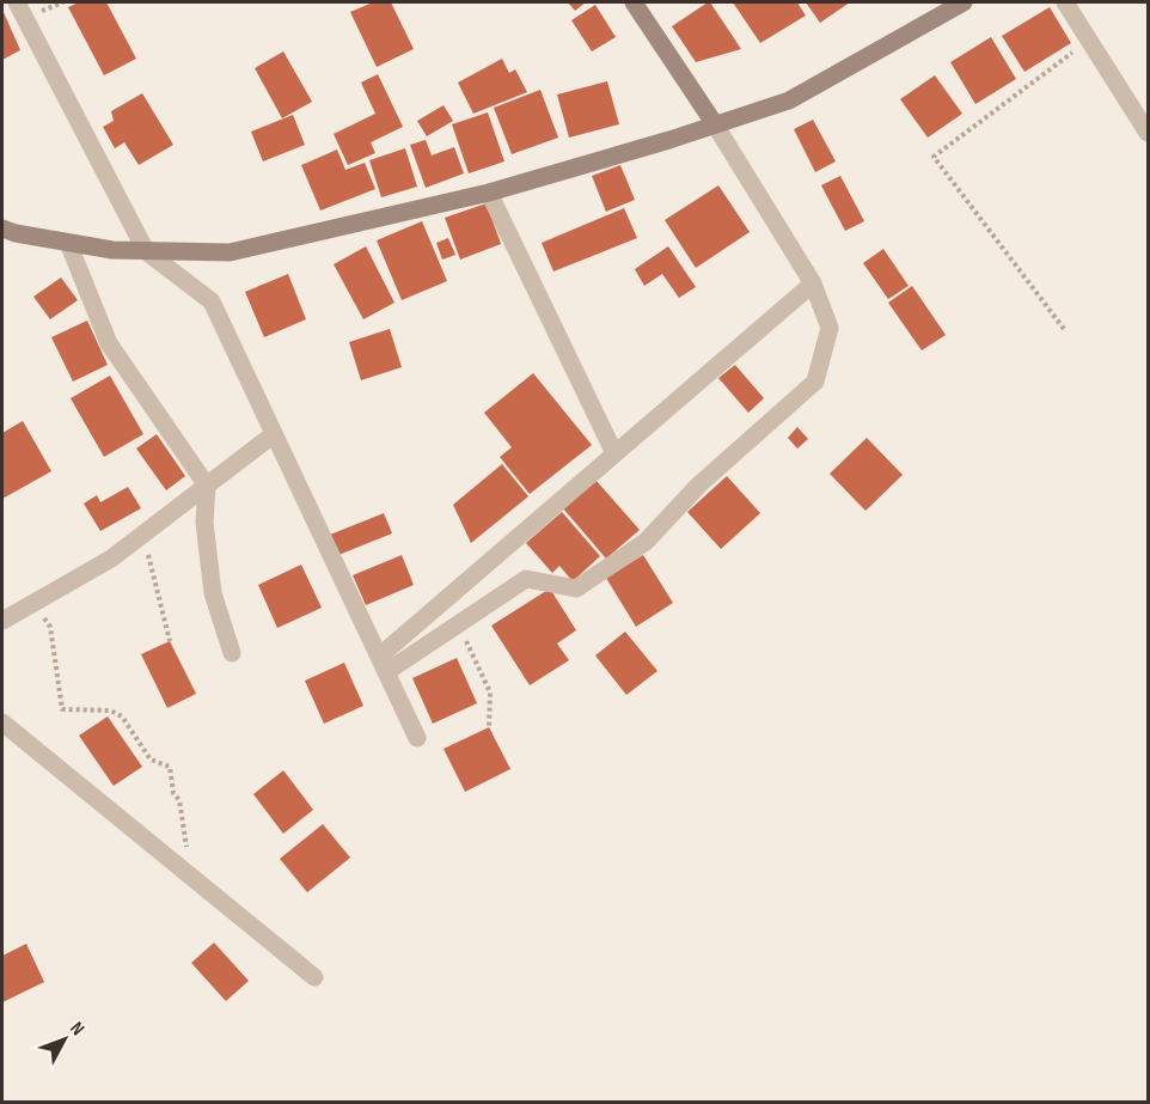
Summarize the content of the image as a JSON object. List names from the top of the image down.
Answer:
{
  "north": "top right"
}
